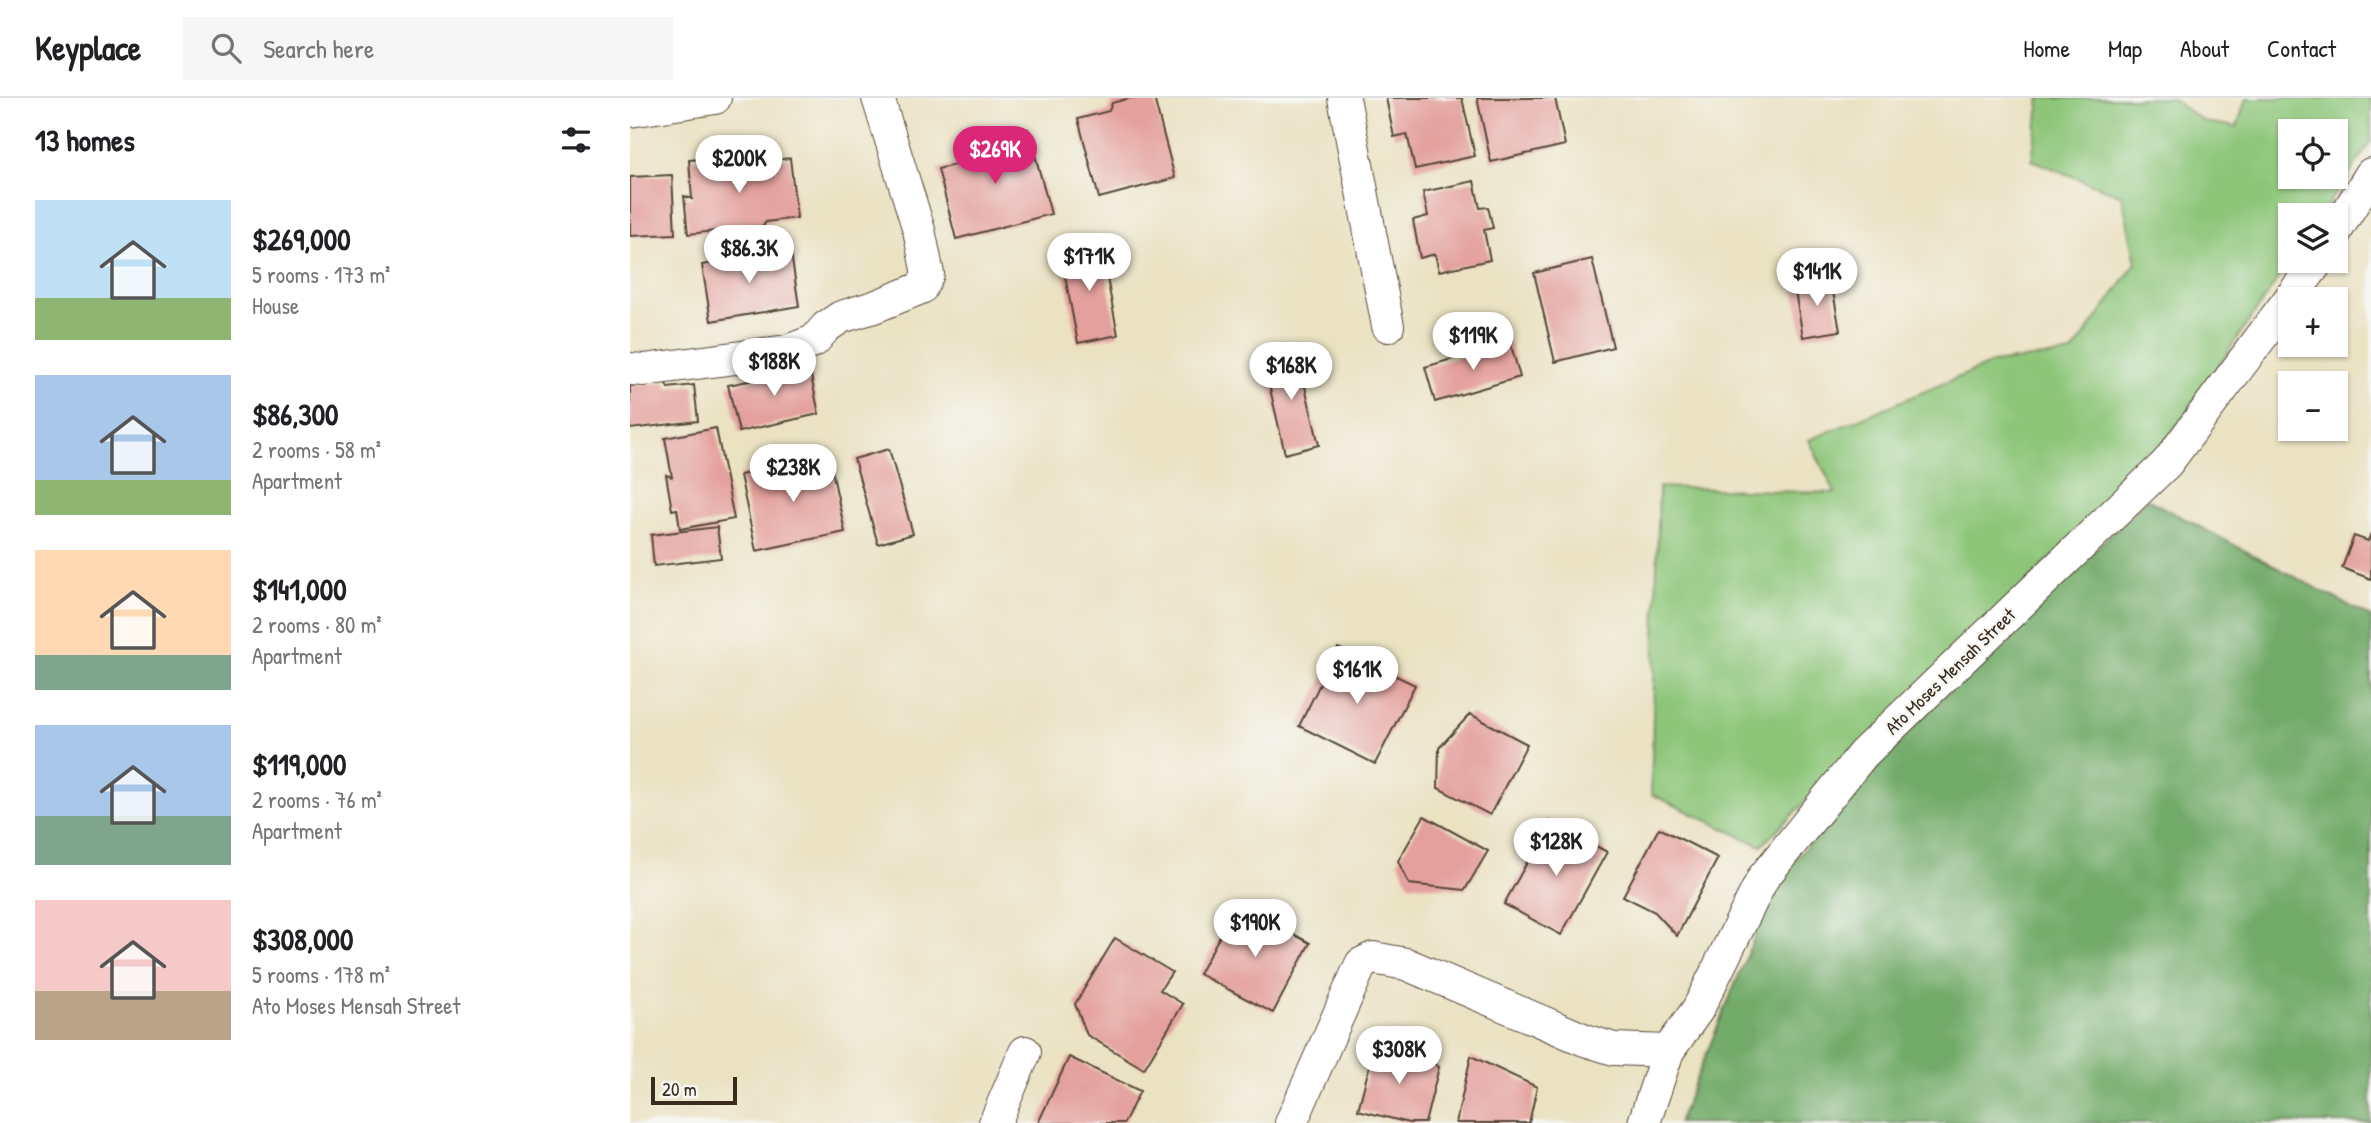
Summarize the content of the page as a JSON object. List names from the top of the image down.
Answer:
{
  "streets": {
    "street": ["Ato Moses Mensah Street"]
  },
  "scale_bar": "20 m",
  "page": {
    "header": "Keyplace",
    "search": "Search here",
    "nav": [
      "Home",
      "Map",
      "About",
      "Contact"
    ],
    "heading": "13 homes",
    "map_buttons": ["+", "−"],
    "price": [
      "$269K",
      "$200K",
      "$86.3K",
      "$171K",
      "$141K",
      "$119K",
      "$188K",
      "$168K",
      "$238K",
      "$161K",
      "$128K",
      "$190K",
      "$308K"
    ],
    "list": [
      {
        "name": "$269,000",
        "note": "5 rooms · 173 m² · House"
      },
      {
        "name": "$86,300",
        "note": "2 rooms · 58 m² · Apartment"
      },
      {
        "name": "$141,000",
        "note": "2 rooms · 80 m² · Apartment"
      },
      {
        "name": "$119,000",
        "note": "2 rooms · 76 m² · Apartment"
      },
      {
        "name": "$308,000",
        "note": "5 rooms · 178 m² · Ato Moses Mensah Street"
      }
    ],
    "scale": "20 m"
  }
}
